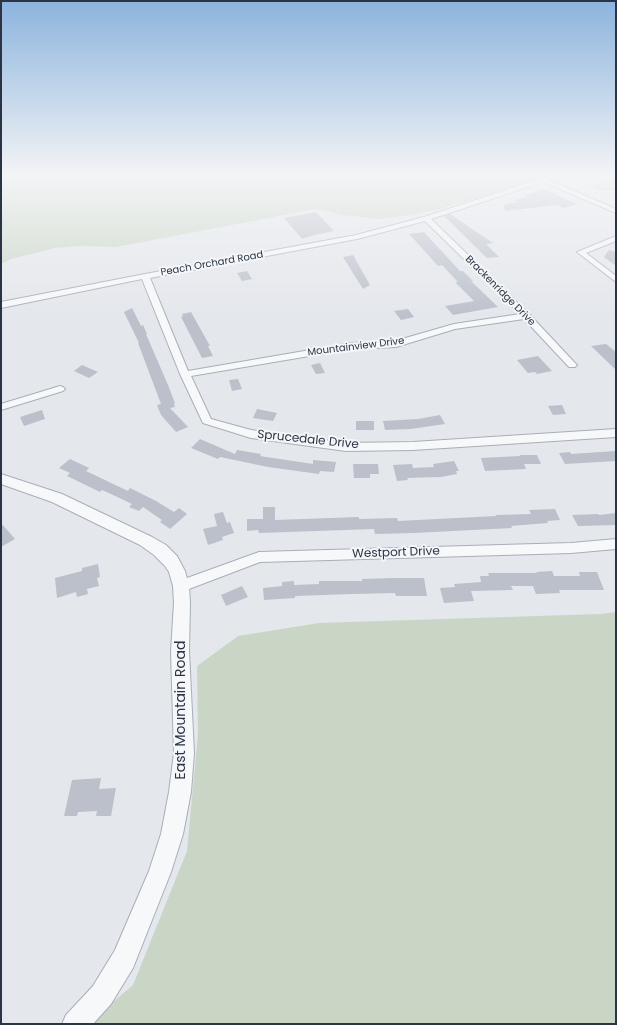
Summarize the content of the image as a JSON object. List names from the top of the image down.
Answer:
{
  "streets": {
    "street": [
      "Peach Orchard Road",
      "Brackenridge Drive",
      "Mountainview Drive",
      "Sprucedale Drive",
      "Westport Drive",
      "East Mountain Road"
    ]
  },
  "crossings": [
    ["Peach Orchard Road", "Sprucedale Drive"],
    ["Brackenridge Drive", "Mountainview Drive"],
    ["Mountainview Drive", "Sprucedale Drive"],
    ["Westport Drive", "East Mountain Road"]
  ]
}
